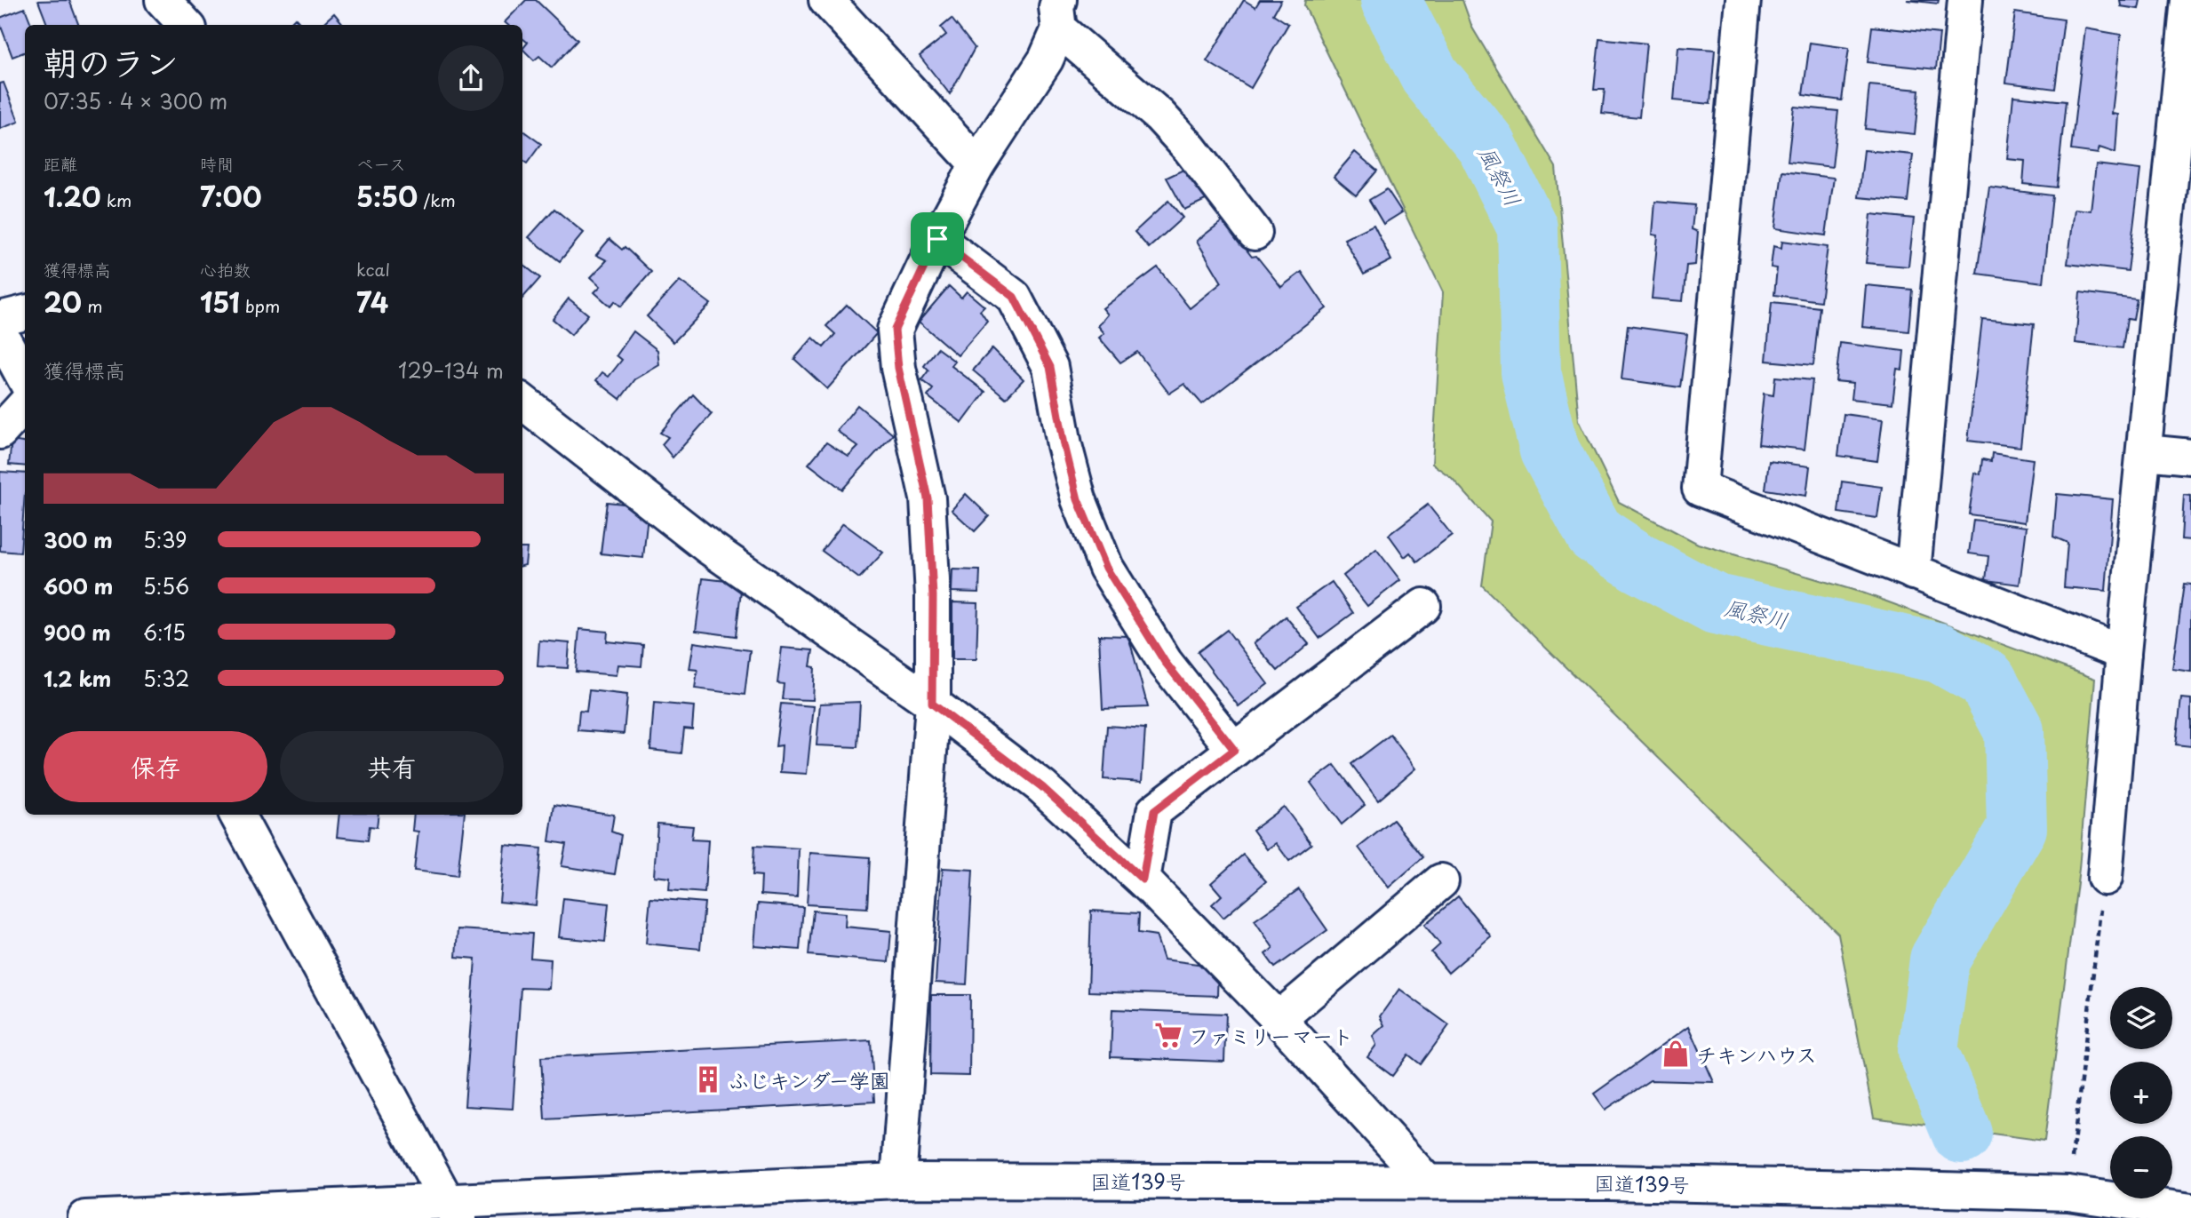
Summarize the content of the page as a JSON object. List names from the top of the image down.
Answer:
{
  "streets": {
    "main road": ["国道139号"]
  },
  "water": ["風祭川"],
  "places": {
    "supermarket": ["ファミリーマート"],
    "shop": ["チキンハウス"],
    "building": ["ふじキンダー学園"]
  },
  "page": {
    "heading": ["朝のラン", "07:35 · 4 × 300 m"],
    "stats": [
      ["距離", "1.20 km"],
      ["時間", "7:00"],
      ["ペース", "5:50 /km"],
      ["獲得標高", "20 m"],
      ["心拍数", "151 bpm"],
      ["kcal", "74"]
    ],
    "chart": ["獲得標高", "129–134 m"],
    "list": [
      {
        "name": "300 m",
        "note": "5:39"
      },
      {
        "name": "600 m",
        "note": "5:56"
      },
      {
        "name": "900 m",
        "note": "6:15"
      },
      {
        "name": "1.2 km",
        "note": "5:32"
      }
    ],
    "buttons": ["保存", "共有"],
    "map_buttons": ["+", "−"]
  }
}
